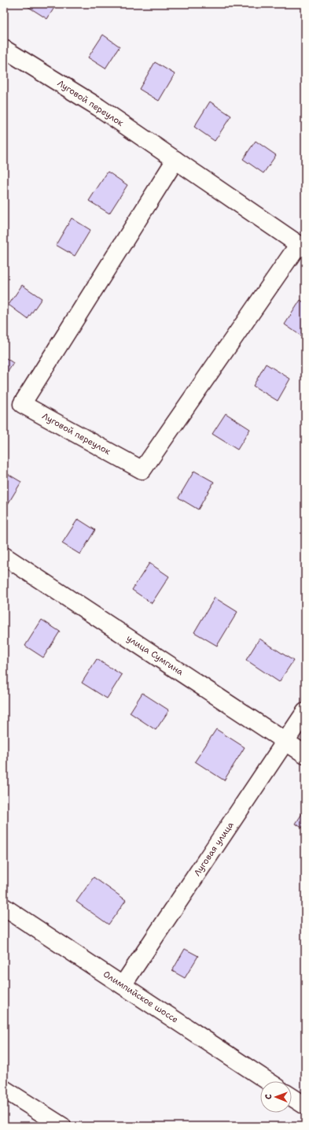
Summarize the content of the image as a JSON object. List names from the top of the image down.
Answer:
{
  "streets": {
    "street": [
      "Луговой переулок",
      "улица Сумгина",
      "Луговая улица",
      "Олимпийское шоссе"
    ]
  },
  "crossings": [
    ["улица Сумгина", "Луговая улица"],
    ["Луговая улица", "Олимпийское шоссе"]
  ],
  "north": "left"
}
